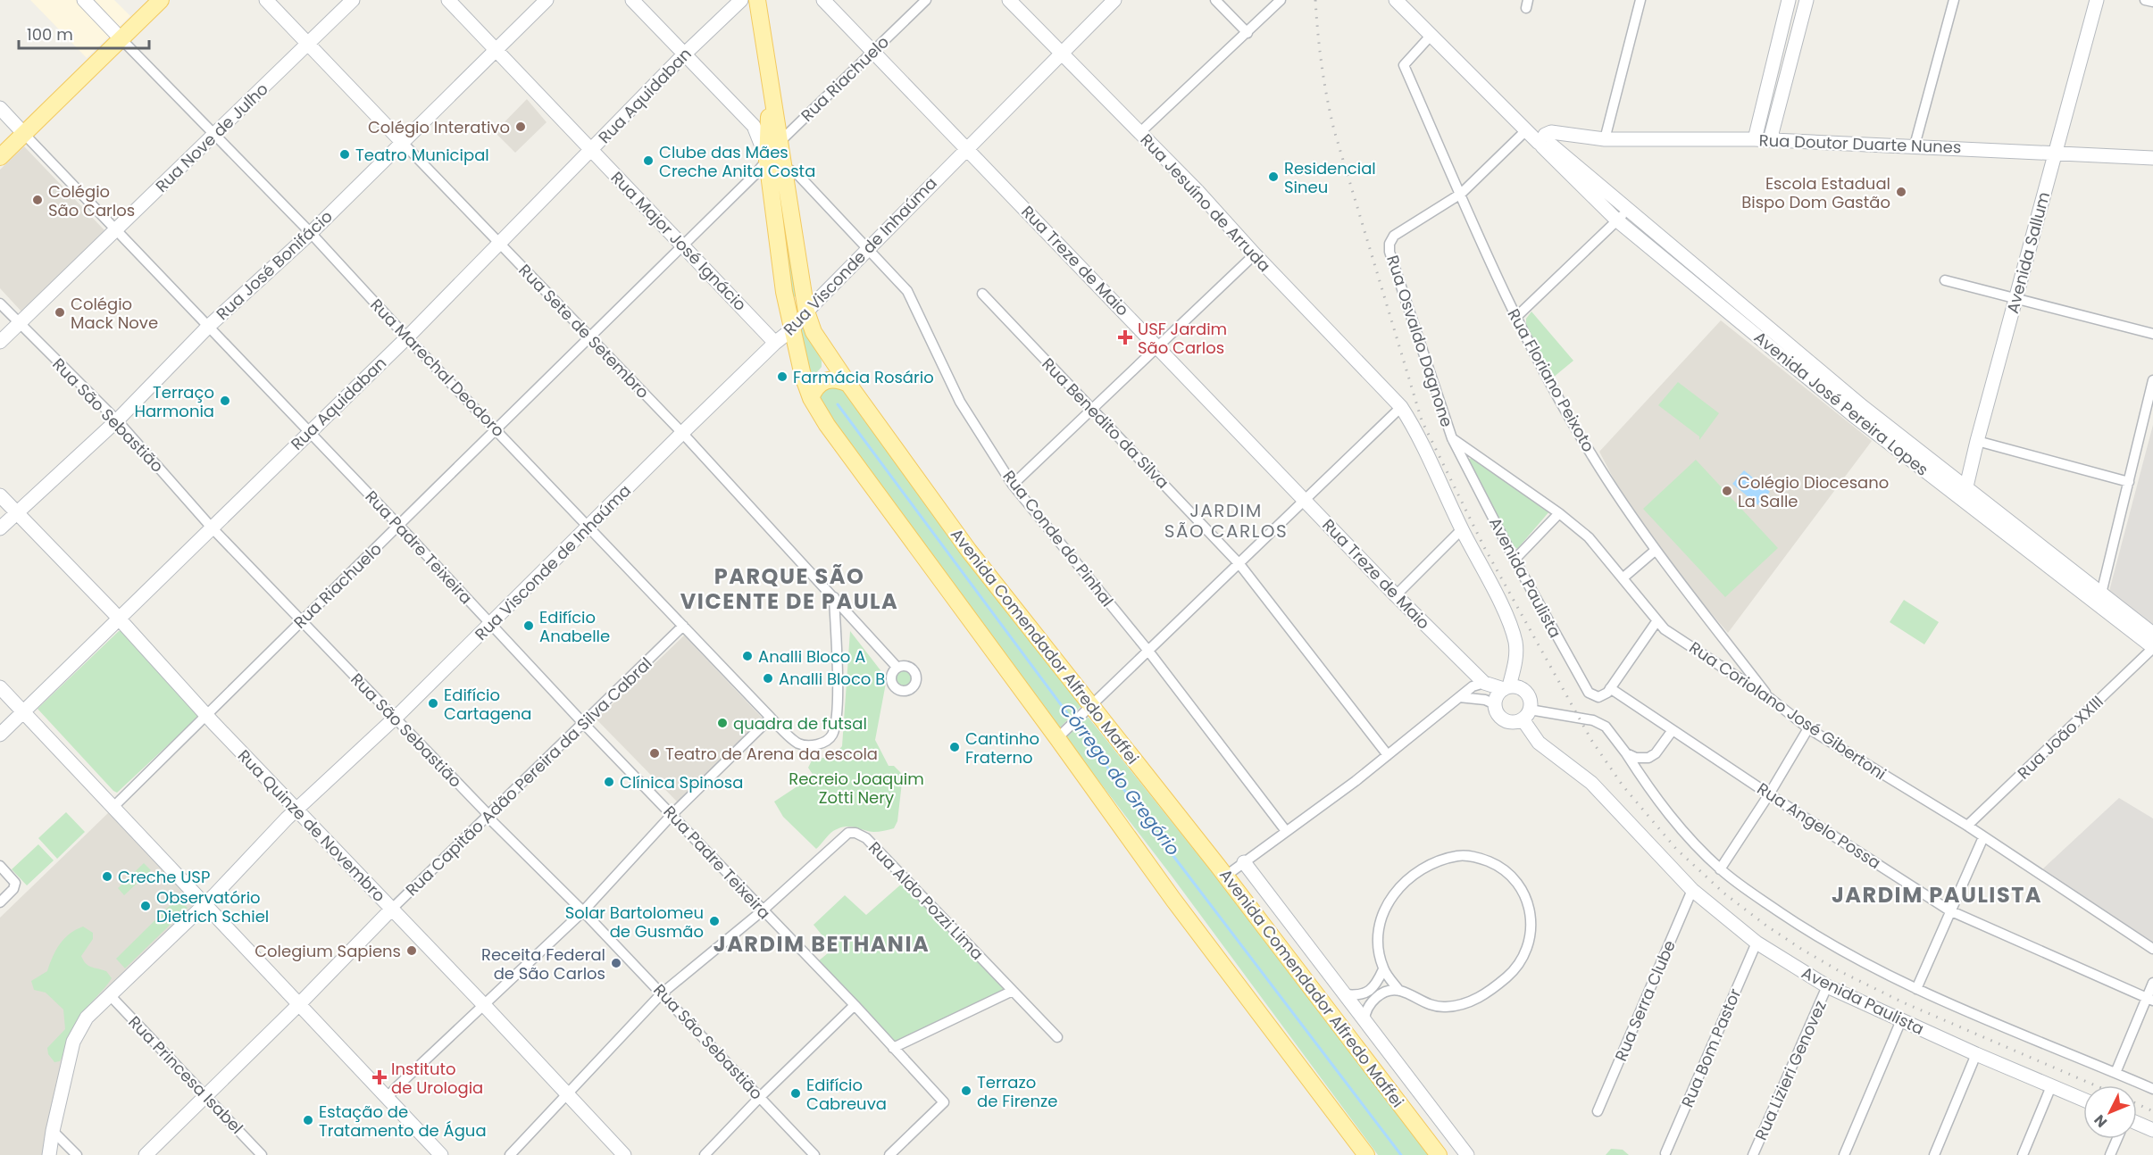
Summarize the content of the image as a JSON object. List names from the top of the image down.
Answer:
{
  "streets": {
    "main road": ["Avenida Comendador Alfredo Maffei"],
    "street": [
      "Rua Riachuelo",
      "Rua Aquidaban",
      "Rua Nove de Julho",
      "Rua Doutor Duarte Nunes",
      "Rua Jesuíno de Arruda",
      "Rua Major José Ignácio",
      "Avenida Sallum",
      "Rua Visconde de Inhaúma",
      "Rua Treze de Maio",
      "Rua José Bonifácio",
      "Rua Sete de Setembro",
      "Rua Osvaldo Dagnone",
      "Rua Marechal Deodoro",
      "Rua Floriano Peixoto",
      "Avenida José Pereira Lopes",
      "Rua São Sebastião",
      "Rua Benedito da Silva",
      "Rua Conde do Pinhal",
      "Rua Padre Teixeira",
      "Avenida Paulista",
      "Rua Coriolano José Gibertoni",
      "Rua João XXIII",
      "Rua Capitão Adão Pereira da Silva Cabral",
      "Rua Quinze de Novembro",
      "Rua Angelo Possa",
      "Rua Aldo Pozzi Lima",
      "Rua Serra Clube",
      "Rua Bom Pastor",
      "Rua Lizieri Genovez",
      "Rua Princesa Isabel"
    ]
  },
  "crossings": [
    ["Rua Riachuelo", "Rua Major José Ignácio"],
    ["Rua Riachuelo", "Rua Treze de Maio"],
    ["Rua Riachuelo", "Rua Sete de Setembro"],
    ["Rua Riachuelo", "Rua Marechal Deodoro"],
    ["Rua Riachuelo", "Rua São Sebastião"],
    ["Rua Riachuelo", "Rua Padre Teixeira"],
    ["Rua Riachuelo", "Avenida Comendador Alfredo Maffei"],
    ["Rua Riachuelo", "Rua Quinze de Novembro"],
    ["Rua Aquidaban", "Rua Major José Ignácio"],
    ["Rua Aquidaban", "Rua Sete de Setembro"],
    ["Rua Aquidaban", "Rua Marechal Deodoro"],
    ["Rua Aquidaban", "Rua São Sebastião"],
    ["Rua Aquidaban", "Rua Padre Teixeira"],
    ["Rua Aquidaban", "Rua Quinze de Novembro"],
    ["Rua Nove de Julho", "Rua Sete de Setembro"],
    ["Rua Nove de Julho", "Rua Marechal Deodoro"],
    ["Rua Nove de Julho", "Rua São Sebastião"],
    ["Rua Nove de Julho", "Rua Padre Teixeira"],
    ["Rua Doutor Duarte Nunes", "Avenida Sallum"],
    ["Rua Doutor Duarte Nunes", "Avenida José Pereira Lopes"],
    ["Rua Jesuíno de Arruda", "Rua Visconde de Inhaúma"],
    ["Rua Jesuíno de Arruda", "Avenida Paulista"],
    ["Rua Major José Ignácio", "Rua Visconde de Inhaúma"],
    ["Rua Major José Ignácio", "Rua José Bonifácio"],
    ["Avenida Sallum", "Avenida José Pereira Lopes"],
    ["Rua Visconde de Inhaúma", "Rua Treze de Maio"],
    ["Rua Visconde de Inhaúma", "Rua Sete de Setembro"],
    ["Rua Visconde de Inhaúma", "Rua Marechal Deodoro"],
    ["Rua Visconde de Inhaúma", "Rua São Sebastião"],
    ["Rua Visconde de Inhaúma", "Rua Conde do Pinhal"],
    ["Rua Visconde de Inhaúma", "Rua Padre Teixeira"],
    ["Rua Visconde de Inhaúma", "Avenida Comendador Alfredo Maffei"],
    ["Rua Visconde de Inhaúma", "Rua Quinze de Novembro"],
    ["Rua Visconde de Inhaúma", "Rua Princesa Isabel"],
    ["Rua Treze de Maio", "Avenida Paulista"],
    ["Rua José Bonifácio", "Rua Sete de Setembro"],
    ["Rua José Bonifácio", "Rua Marechal Deodoro"],
    ["Rua José Bonifácio", "Rua São Sebastião"],
    ["Rua José Bonifácio", "Rua Padre Teixeira"],
    ["Rua José Bonifácio", "Rua Quinze de Novembro"],
    ["Rua Sete de Setembro", "Rua Marechal Deodoro"],
    ["Rua Osvaldo Dagnone", "Rua Floriano Peixoto"],
    ["Rua Osvaldo Dagnone", "Avenida Paulista"],
    ["Rua Osvaldo Dagnone", "Rua Coriolano José Gibertoni"],
    ["Rua Marechal Deodoro", "Rua Capitão Adão Pereira da Silva Cabral"],
    ["Rua Floriano Peixoto", "Avenida José Pereira Lopes"],
    ["Rua Floriano Peixoto", "Rua Coriolano José Gibertoni"],
    ["Avenida José Pereira Lopes", "Rua João XXIII"],
    ["Rua São Sebastião", "Rua Capitão Adão Pereira da Silva Cabral"],
    ["Rua São Sebastião", "Rua Aldo Pozzi Lima"],
    ["Rua Conde do Pinhal", "Avenida Comendador Alfredo Maffei"],
    ["Rua Padre Teixeira", "Rua Capitão Adão Pereira da Silva Cabral"],
    ["Rua Padre Teixeira", "Rua Aldo Pozzi Lima"],
    ["Avenida Paulista", "Rua Coriolano José Gibertoni"],
    ["Avenida Paulista", "Rua Angelo Possa"],
    ["Avenida Paulista", "Rua Serra Clube"],
    ["Avenida Paulista", "Rua Bom Pastor"],
    ["Avenida Paulista", "Rua Lizieri Genovez"],
    ["Rua Coriolano José Gibertoni", "Rua João XXIII"],
    ["Rua Capitão Adão Pereira da Silva Cabral", "Rua Quinze de Novembro"],
    ["Rua Capitão Adão Pereira da Silva Cabral", "Rua Princesa Isabel"],
    ["Rua Quinze de Novembro", "Rua Aldo Pozzi Lima"]
  ],
  "districts": [
    "JARDIM SÃO CARLOS",
    "PARQUE SÃO VICENTE DE PAULA",
    "JARDIM PAULISTA",
    "JARDIM BETHANIA"
  ],
  "water": ["Córrego do Gregório"],
  "parks": ["Recreio Joaquim Zotti Nery"],
  "places": {
    "other": [
      "Colégio Interativo",
      "Teatro Municipal",
      "Clube das Mães Creche Anita Costa",
      "Residencial Sineu",
      "Escola Estadual Bispo Dom Gastão",
      "Colégio São Carlos",
      "Colégio Mack Nove",
      "Farmácia Rosário",
      "Terraço Harmonia",
      "Colégio Diocesano La Salle",
      "Edifício Anabelle",
      "Analli Bloco A",
      "Analli Bloco B",
      "Edifício Cartagena",
      "quadra de futsal",
      "Cantinho Fraterno",
      "Teatro de Arena da escola",
      "Clínica Spinosa",
      "Creche USP",
      "Observatório Dietrich Schiel",
      "Solar Bartolomeu de Gusmão",
      "Colegium Sapiens",
      "Receita Federal de São Carlos",
      "Terrazo de Firenze",
      "Edifício Cabreuva",
      "Estação de Tratamento de Água"
    ],
    "health": ["USF Jardim São Carlos", "Instituto de Urologia"]
  },
  "scale_bar": "100 m",
  "north": "bottom left"
}
